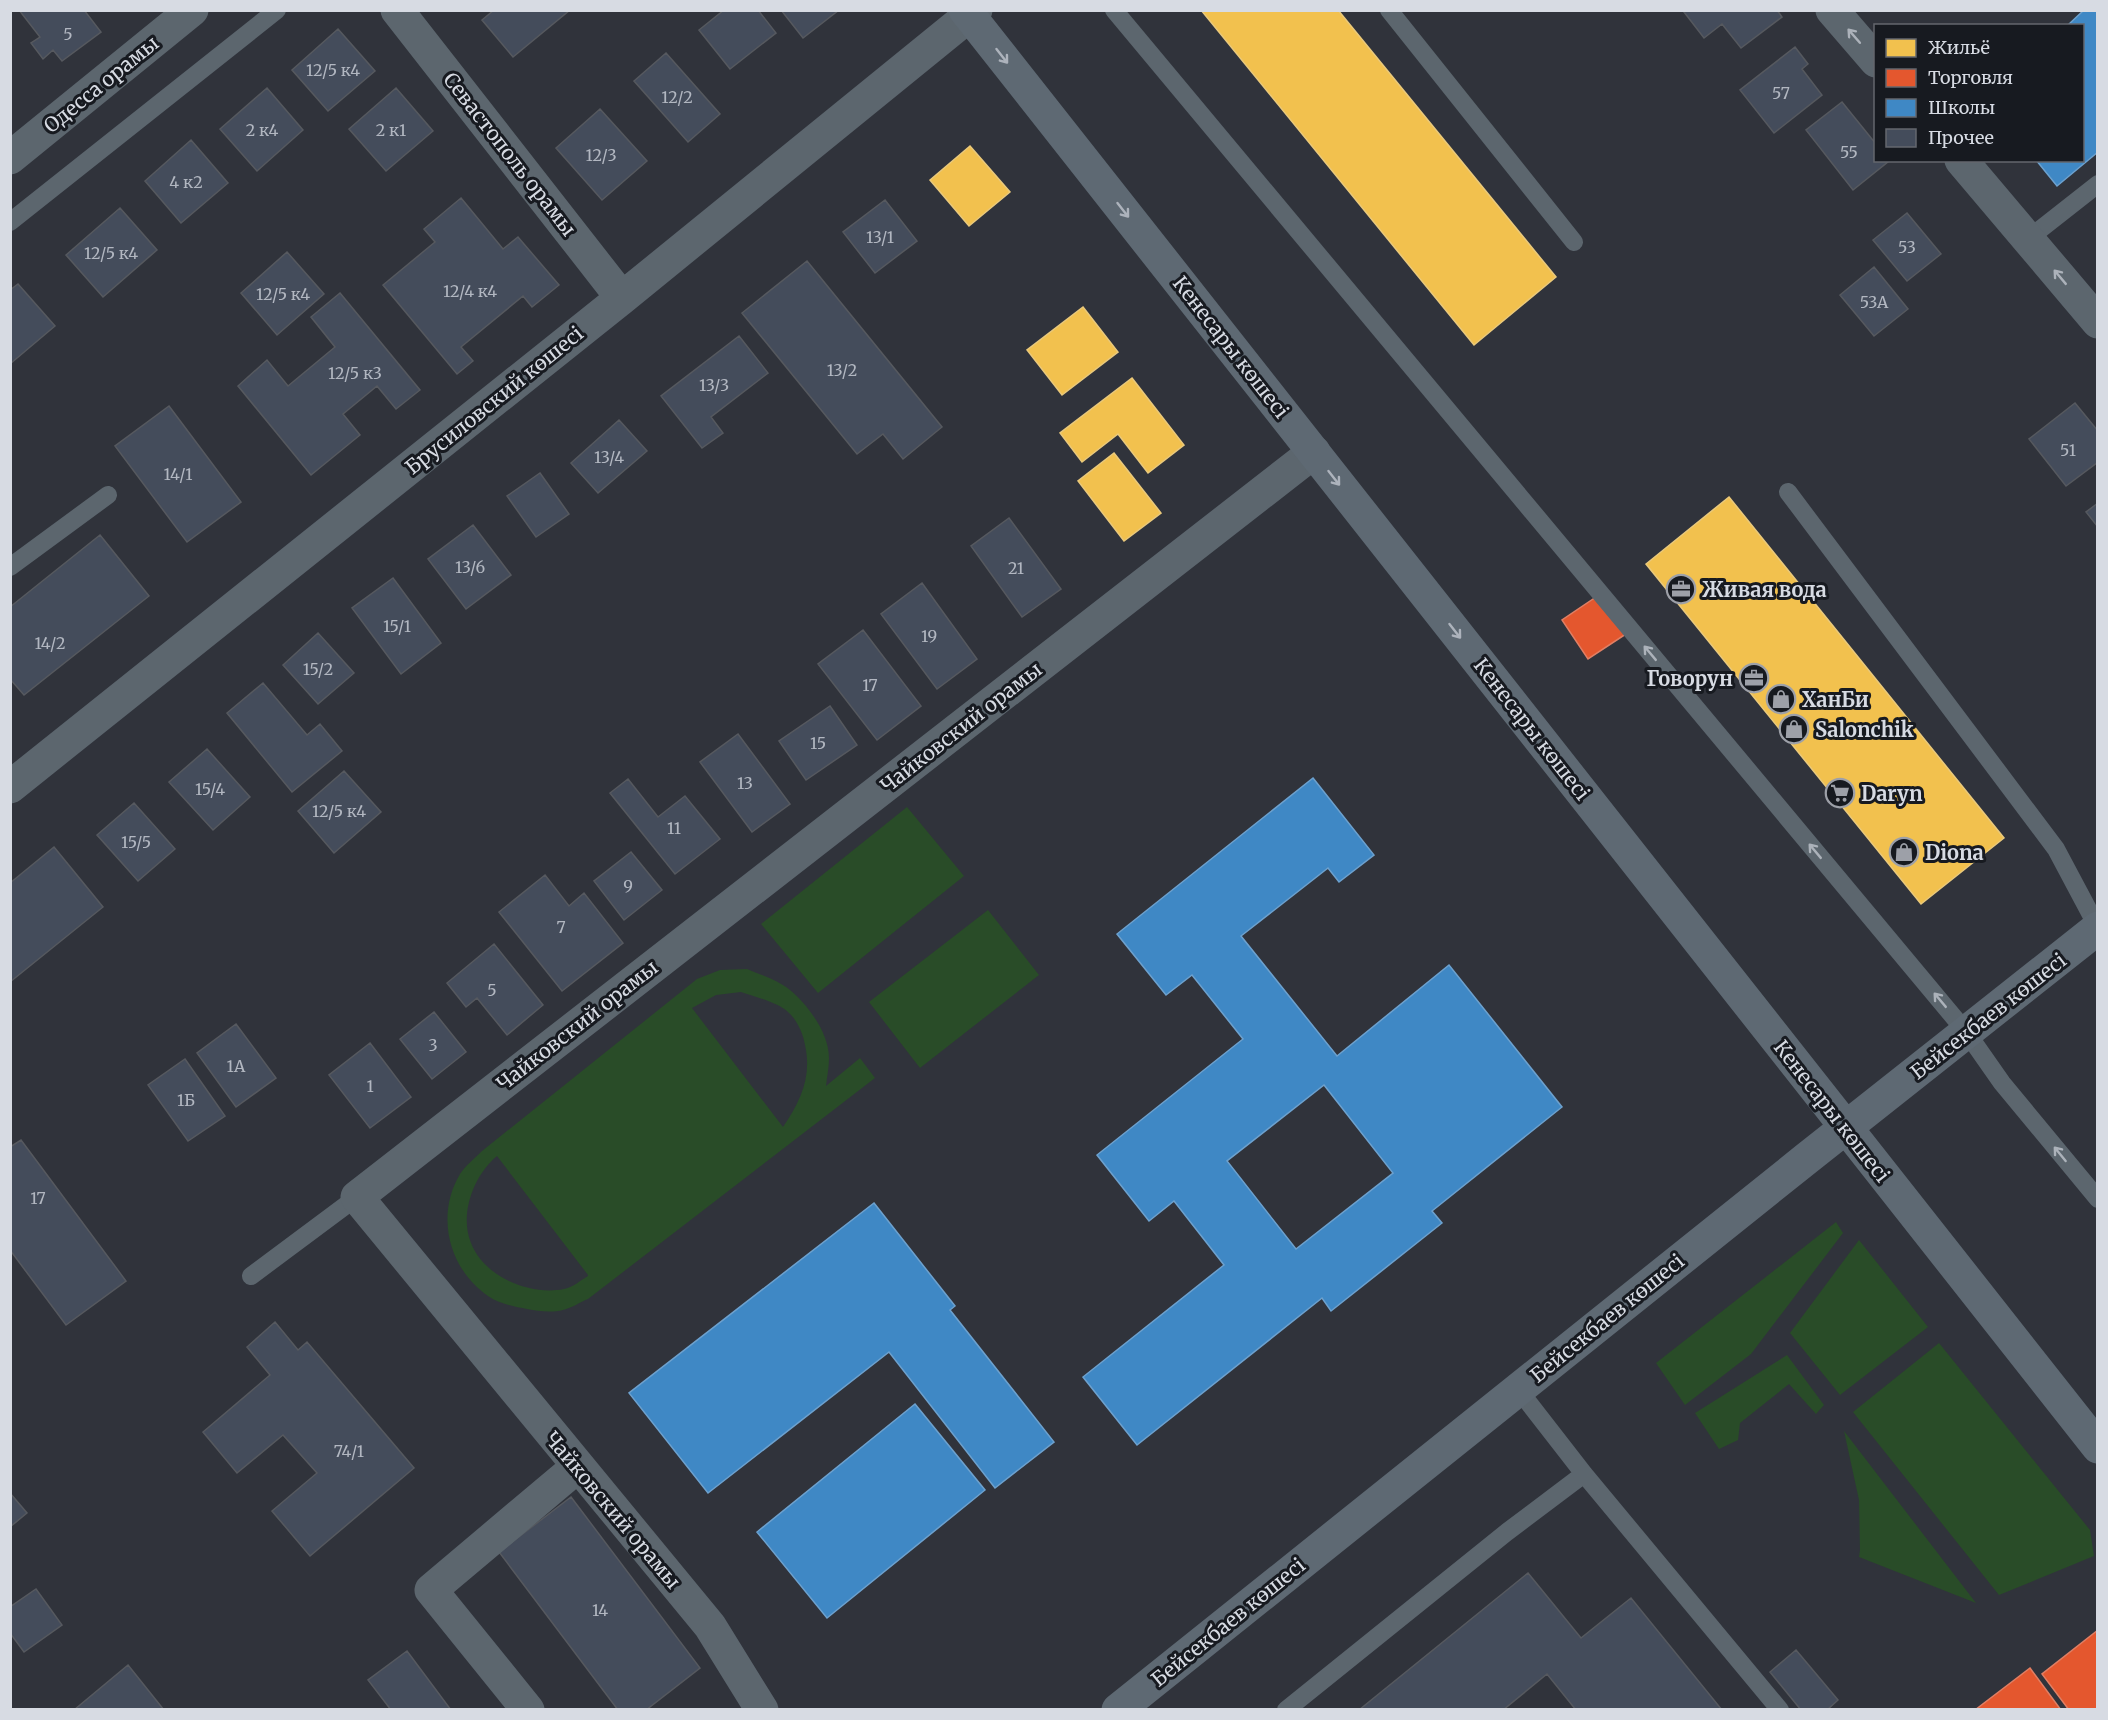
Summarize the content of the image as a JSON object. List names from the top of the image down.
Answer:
{
  "streets": {
    "main road": ["Кенесары көшесі", "Бейсекбаев көшесі"],
    "street": [
      "Одесса орамы",
      "Севастополь орамы",
      "Брусиловский көшесі",
      "Чайковский орамы"
    ]
  },
  "crossings": [
    ["Севастополь орамы", "Брусиловский көшесі"],
    ["Кенесары көшесі", "Брусиловский көшесі"],
    ["Кенесары көшесі", "Чайковский орамы"],
    ["Кенесары көшесі", "Бейсекбаев көшесі"]
  ],
  "one_way": ["Кенесары көшесі"],
  "places": {
    "office": ["Живая вода", "Говорун"],
    "shop": ["ХанБи", "Salonchik", "Diona"],
    "supermarket": ["Daryn"]
  },
  "house_numbers": [
    "5",
    "12/5 к4",
    "57",
    "12/2",
    "2 к4",
    "2 к1",
    "55",
    "12/3",
    "4 к2",
    "13/1",
    "53",
    "12/5 к4",
    "12/4 к4",
    "12/5 к4",
    "53А",
    "13/2",
    "12/5 к3",
    "13/3",
    "51",
    "13/4",
    "14/1",
    "13/6",
    "21",
    "15/1",
    "19",
    "14/2",
    "15/2",
    "17",
    "15",
    "13",
    "15/4",
    "12/5 к4",
    "11",
    "15/5",
    "9",
    "7",
    "5",
    "3",
    "1А",
    "1",
    "1Б",
    "17",
    "74/1",
    "14"
  ],
  "legend": [
    "Жильё",
    "Торговля",
    "Школы",
    "Прочее"
  ]
}
